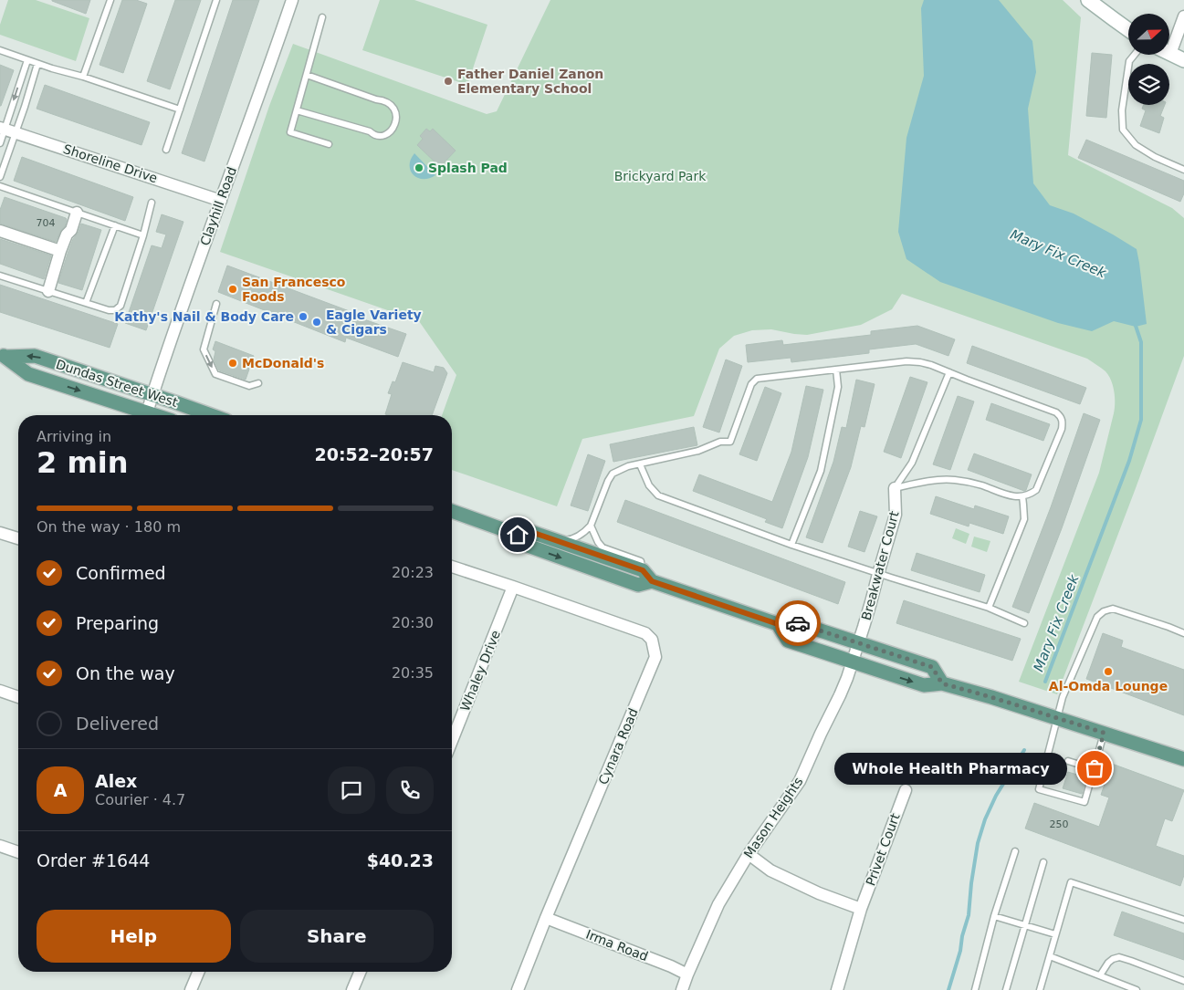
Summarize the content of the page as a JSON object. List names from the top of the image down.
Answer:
{
  "streets": {
    "main road": ["Dundas Street West"],
    "street": [
      "Shoreline Drive",
      "Clayhill Road",
      "Breakwater Court",
      "Whaley Drive",
      "Cynara Road",
      "Mason Heights",
      "Privet Court",
      "Irma Road"
    ]
  },
  "crossings": [
    ["Shoreline Drive", "Clayhill Road"],
    ["Clayhill Road", "Dundas Street West"],
    ["Breakwater Court", "Mason Heights"],
    ["Whaley Drive", "Cynara Road"],
    ["Cynara Road", "Irma Road"],
    ["Mason Heights", "Irma Road"]
  ],
  "water": ["Mary Fix Creek"],
  "parks": ["Brickyard Park"],
  "places": [
    "Father Daniel Zanon Elementary School",
    "Splash Pad",
    "San Francesco Foods",
    "Kathy's Nail & Body Care",
    "Eagle Variety & Cigars",
    "McDonald's",
    "Al-Omda Lounge",
    "Whole Health Pharmacy"
  ],
  "house_numbers": ["704", "250"],
  "north": "right",
  "page": {
    "heading": ["2 min", "Arriving in", "20:52–20:57"],
    "panel": [
      "Alex",
      "Courier · 4.7",
      "Order #1644",
      "$40.23"
    ],
    "bar": "On the way · 180 m",
    "list": [
      ["Confirmed", "20:23"],
      ["Preparing", "20:30"],
      ["On the way", "20:35"],
      "Delivered"
    ],
    "bubble": "Whole Health Pharmacy",
    "round": "A",
    "buttons": ["Help", "Share"]
  }
}
